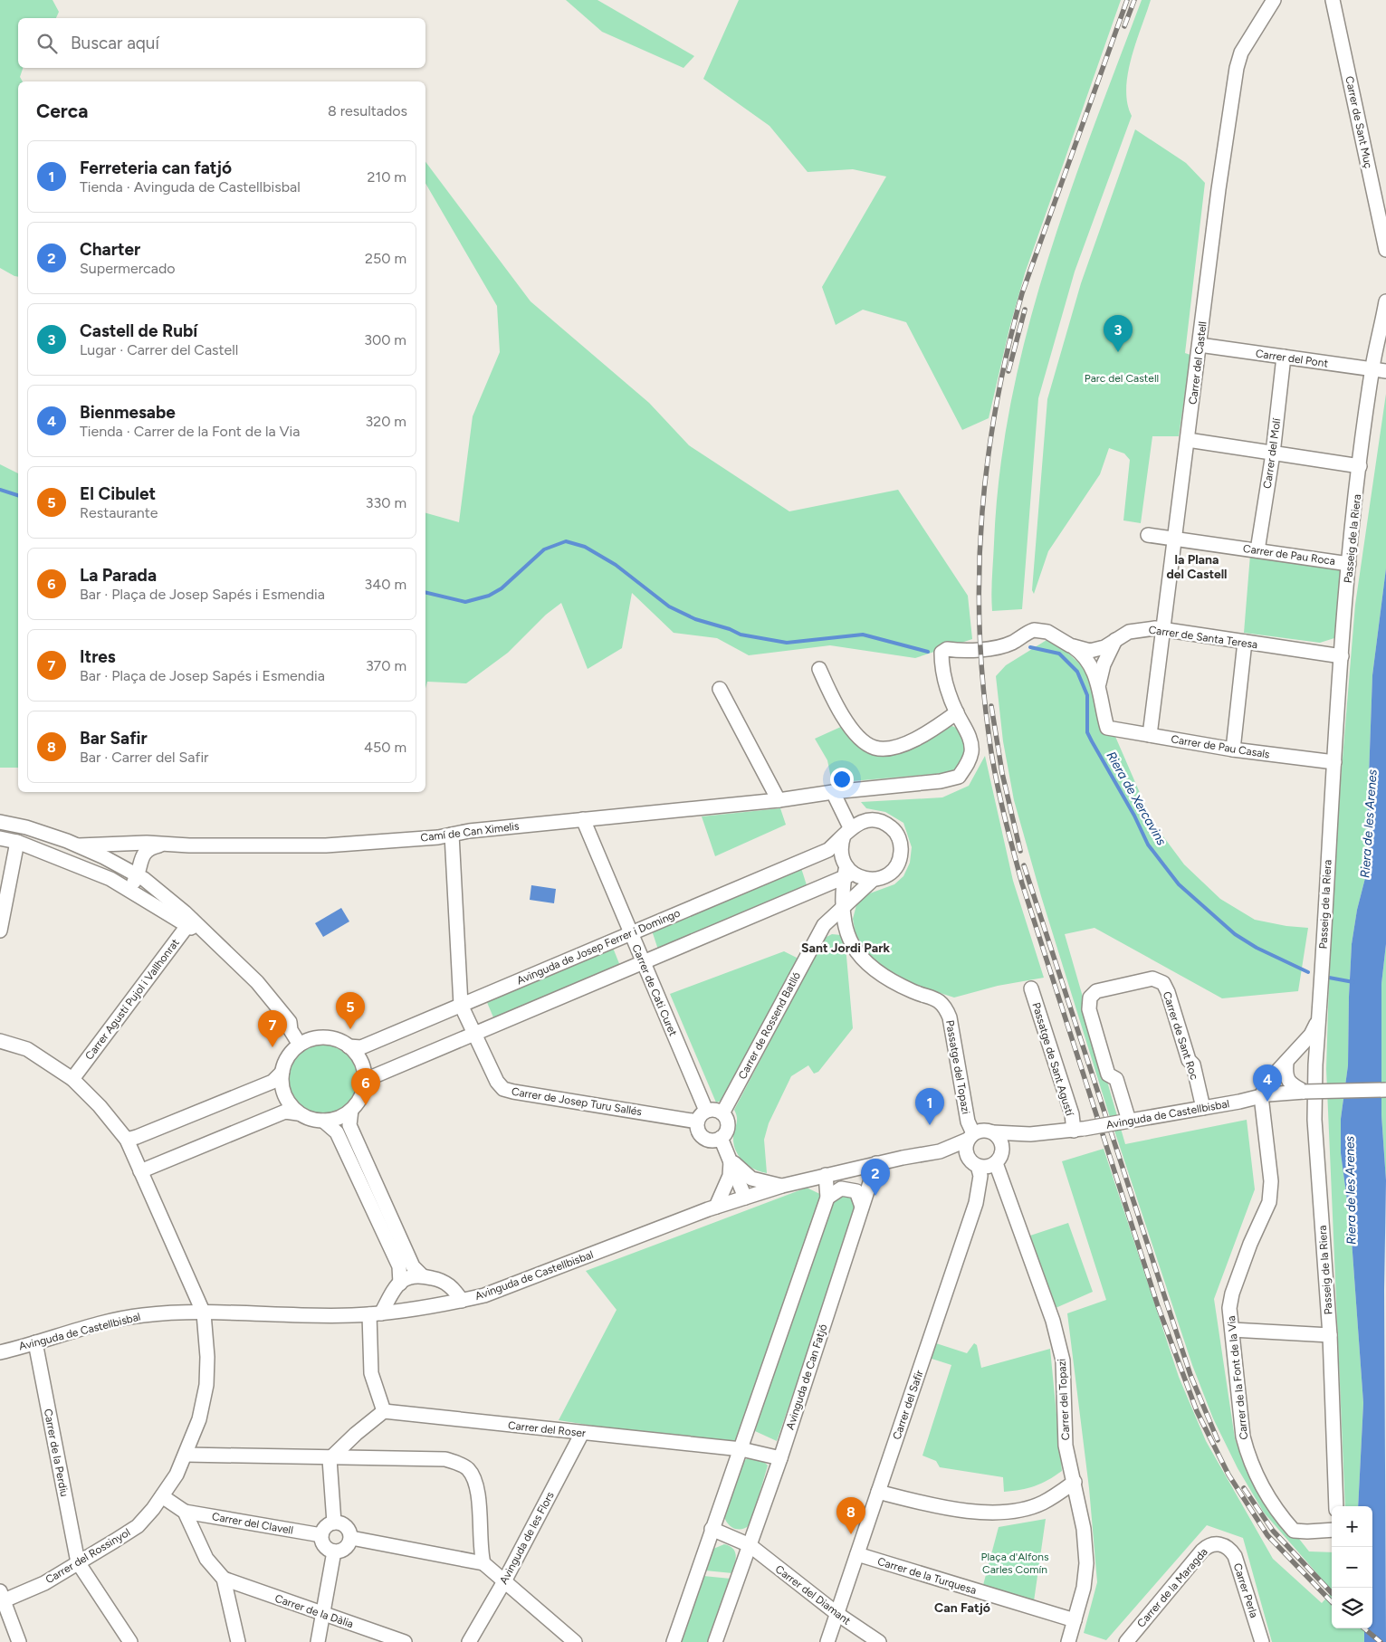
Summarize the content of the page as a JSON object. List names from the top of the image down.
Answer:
{
  "streets": {
    "street": [
      "Carrer de Sant Muç",
      "Carrer del Pont",
      "Carrer del Castell",
      "Carrer del Molí",
      "Passeig de la Riera",
      "Carrer de Pau Roca",
      "Carrer de Santa Teresa",
      "Carrer de Pau Casals",
      "Camí de Can Ximelis",
      "Avinguda de Josep Ferrer i Domingo",
      "Carrer de Cati Curet",
      "Carrer Agustí Pujol i Vallhonrat",
      "Carrer de Rossend Batlló",
      "Carrer de Sant Roc",
      "Passatge de Sant Agustí",
      "Passatge del Topazi",
      "Carrer de Josep Turu Sallés",
      "Avinguda de Castellbisbal",
      "Avinguda de Can Fatjó",
      "Carrer de la Font de la Via",
      "Carrer del Topazi",
      "Carrer del Safir",
      "Carrer del Roser",
      "Carrer de la Perdiu",
      "Carrer del Clavell",
      "Avinguda de les Flors",
      "Carrer del Rossinyol",
      "Carrer de la Turquesa",
      "Carrer de la Maragda",
      "Carrer Perla",
      "Carrer del Diamant",
      "Carrer de la Dàlia"
    ]
  },
  "crossings": [
    ["Carrer del Pont", "Carrer del Castell"],
    ["Carrer del Pont", "Carrer del Molí"],
    ["Carrer del Pont", "Passeig de la Riera"],
    ["Carrer del Castell", "Carrer de Pau Roca"],
    ["Carrer del Castell", "Carrer de Santa Teresa"],
    ["Carrer del Castell", "Carrer de Pau Casals"],
    ["Carrer del Molí", "Carrer de Pau Roca"],
    ["Passeig de la Riera", "Carrer de Pau Roca"],
    ["Passeig de la Riera", "Carrer de Santa Teresa"],
    ["Passeig de la Riera", "Carrer de Pau Casals"],
    ["Carrer de Santa Teresa", "Camí de Can Ximelis"],
    ["Camí de Can Ximelis", "Carrer de Cati Curet"],
    ["Camí de Can Ximelis", "Carrer de Josep Turu Sallés"],
    ["Avinguda de Josep Ferrer i Domingo", "Carrer de Cati Curet"],
    ["Avinguda de Josep Ferrer i Domingo", "Carrer de Rossend Batlló"],
    ["Avinguda de Josep Ferrer i Domingo", "Passatge del Topazi"],
    ["Avinguda de Josep Ferrer i Domingo", "Carrer de Josep Turu Sallés"],
    ["Carrer de Cati Curet", "Carrer de Rossend Batlló"],
    ["Carrer de Cati Curet", "Carrer de Josep Turu Sallés"],
    ["Carrer Agustí Pujol i Vallhonrat", "Carrer del Rossinyol"],
    ["Carrer de Rossend Batlló", "Passatge del Topazi"],
    ["Carrer de Rossend Batlló", "Carrer de Josep Turu Sallés"],
    ["Carrer de Sant Roc", "Avinguda de Castellbisbal"],
    ["Passatge de Sant Agustí", "Avinguda de Castellbisbal"],
    ["Passatge del Topazi", "Avinguda de Castellbisbal"],
    ["Passatge del Topazi", "Carrer del Topazi"],
    ["Passatge del Topazi", "Carrer del Safir"],
    ["Avinguda de Castellbisbal", "Avinguda de Can Fatjó"],
    ["Avinguda de Castellbisbal", "Carrer de la Font de la Via"],
    ["Avinguda de Castellbisbal", "Carrer del Topazi"],
    ["Avinguda de Castellbisbal", "Carrer del Safir"],
    ["Avinguda de Castellbisbal", "Carrer de la Perdiu"],
    ["Avinguda de Castellbisbal", "Carrer del Rossinyol"],
    ["Avinguda de Can Fatjó", "Carrer del Roser"],
    ["Avinguda de Can Fatjó", "Carrer del Diamant"],
    ["Carrer del Topazi", "Carrer del Safir"],
    ["Carrer del Topazi", "Carrer de la Turquesa"],
    ["Carrer del Safir", "Carrer de la Turquesa"],
    ["Carrer del Safir", "Carrer del Diamant"],
    ["Carrer del Roser", "Avinguda de les Flors"],
    ["Carrer de la Perdiu", "Carrer del Rossinyol"],
    ["Carrer de la Maragda", "Carrer Perla"]
  ],
  "districts": ["la Plana del Castell", "Sant Jordi Park", "Can Fatjó"],
  "water": ["Riera de Xercavins", "Riera de les Arenes"],
  "parks": ["Parc del Castell", "Plaça d'Alfons Carles Comín"],
  "page": {
    "search": "Buscar aquí",
    "heading": ["Cerca", "8 resultados"],
    "list": [
      {
        "mark": "1",
        "name": "Ferreteria can fatjó",
        "note": "Tienda · Avinguda de Castellbisbal",
        "value": "210 m"
      },
      {
        "mark": "2",
        "name": "Charter",
        "note": "Supermercado",
        "value": "250 m"
      },
      {
        "mark": "3",
        "name": "Castell de Rubí",
        "note": "Lugar · Carrer del Castell",
        "value": "300 m"
      },
      {
        "mark": "4",
        "name": "Bienmesabe",
        "note": "Tienda · Carrer de la Font de la Via",
        "value": "320 m"
      },
      {
        "mark": "5",
        "name": "El Cibulet",
        "note": "Restaurante",
        "value": "330 m"
      },
      {
        "mark": "6",
        "name": "La Parada",
        "note": "Bar · Plaça de Josep Sapés i Esmendia",
        "value": "340 m"
      },
      {
        "mark": "7",
        "name": "Itres",
        "note": "Bar · Plaça de Josep Sapés i Esmendia",
        "value": "370 m"
      },
      {
        "mark": "8",
        "name": "Bar Safir",
        "note": "Bar · Carrer del Safir",
        "value": "450 m"
      }
    ],
    "pins": [
      "3",
      "5",
      "7",
      "4",
      "6",
      "1",
      "2",
      "8"
    ],
    "map_buttons": ["+", "−"]
  }
}
